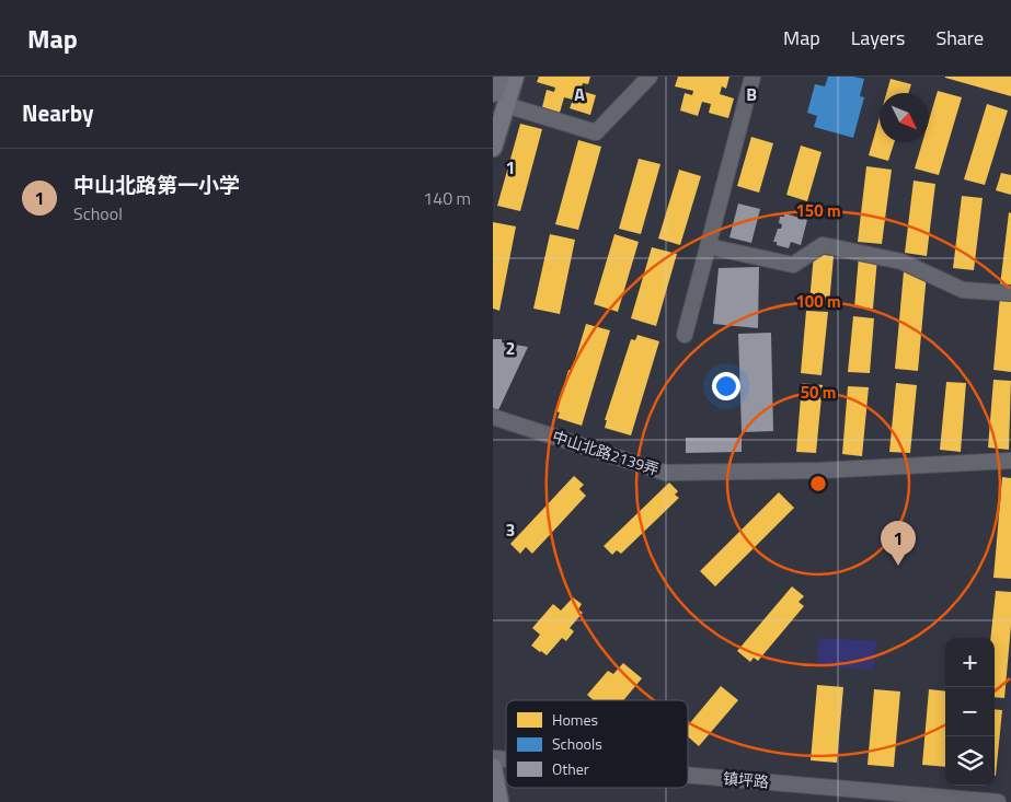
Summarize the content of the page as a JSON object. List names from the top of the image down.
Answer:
{
  "streets": {
    "street": ["中山北路2139弄", "镇坪路"]
  },
  "legend": ["Homes", "Schools", "Other"],
  "north": "bottom right",
  "page": {
    "header": "Map",
    "nav": ["Map", "Layers", "Share"],
    "heading": "Nearby",
    "list": [
      {
        "mark": "1",
        "name": "中山北路第一小学",
        "note": "School",
        "value": "140 m"
      }
    ],
    "pins": "1",
    "map_buttons": ["+", "−"]
  },
  "grid": {
    "columns": ["A", "B"],
    "rows": ["1", "2", "3"]
  },
  "rings": ["150 m", "100 m", "50 m"]
}
